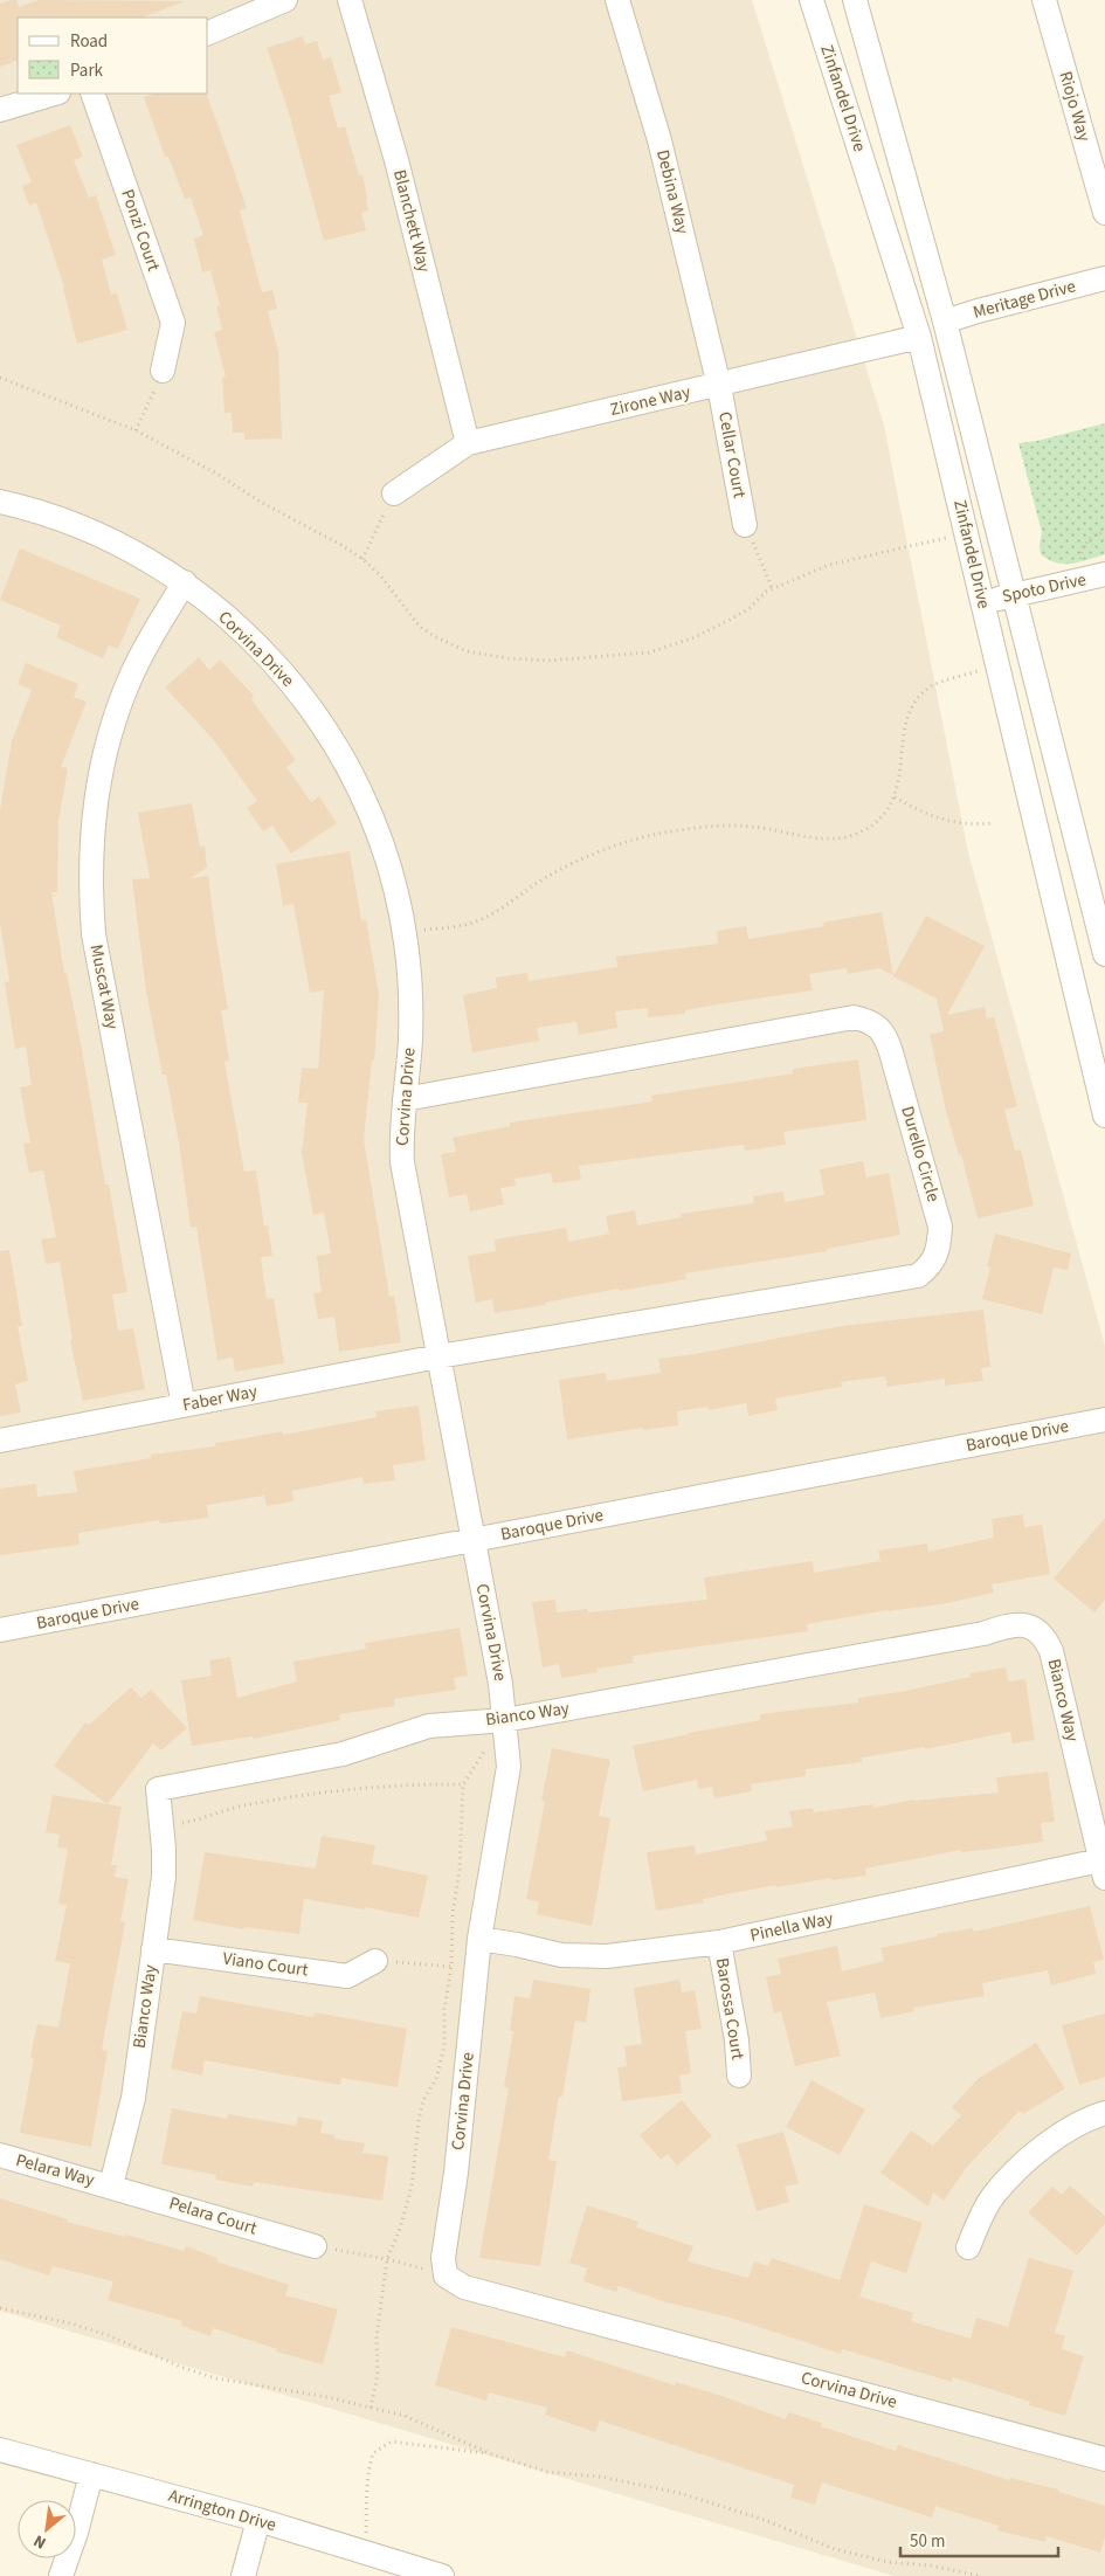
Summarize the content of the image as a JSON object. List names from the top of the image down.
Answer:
{
  "streets": {
    "street": [
      "Zinfandel Drive",
      "Riojo Way",
      "Debina Way",
      "Blanchett Way",
      "Ponzi Court",
      "Meritage Drive",
      "Zirone Way",
      "Cellar Court",
      "Spoto Drive",
      "Corvina Drive",
      "Muscat Way",
      "Durello Circle",
      "Faber Way",
      "Baroque Drive",
      "Bianco Way",
      "Pinella Way",
      "Viano Court",
      "Barossa Court",
      "Pelara Way",
      "Pelara Court",
      "Arrington Drive"
    ]
  },
  "crossings": [
    ["Zinfandel Drive", "Meritage Drive"],
    ["Zinfandel Drive", "Zirone Way"],
    ["Zinfandel Drive", "Spoto Drive"],
    ["Debina Way", "Zirone Way"],
    ["Debina Way", "Cellar Court"],
    ["Blanchett Way", "Zirone Way"],
    ["Zirone Way", "Cellar Court"],
    ["Corvina Drive", "Muscat Way"],
    ["Corvina Drive", "Durello Circle"],
    ["Corvina Drive", "Faber Way"],
    ["Corvina Drive", "Baroque Drive"],
    ["Corvina Drive", "Bianco Way"],
    ["Corvina Drive", "Pinella Way"],
    ["Muscat Way", "Faber Way"],
    ["Durello Circle", "Faber Way"],
    ["Bianco Way", "Pinella Way"],
    ["Bianco Way", "Viano Court"],
    ["Bianco Way", "Pelara Way"],
    ["Bianco Way", "Pelara Court"],
    ["Pinella Way", "Barossa Court"],
    ["Pelara Way", "Pelara Court"]
  ],
  "legend": ["Road", "Park"],
  "scale_bar": "50 m",
  "north": "bottom left"
}
